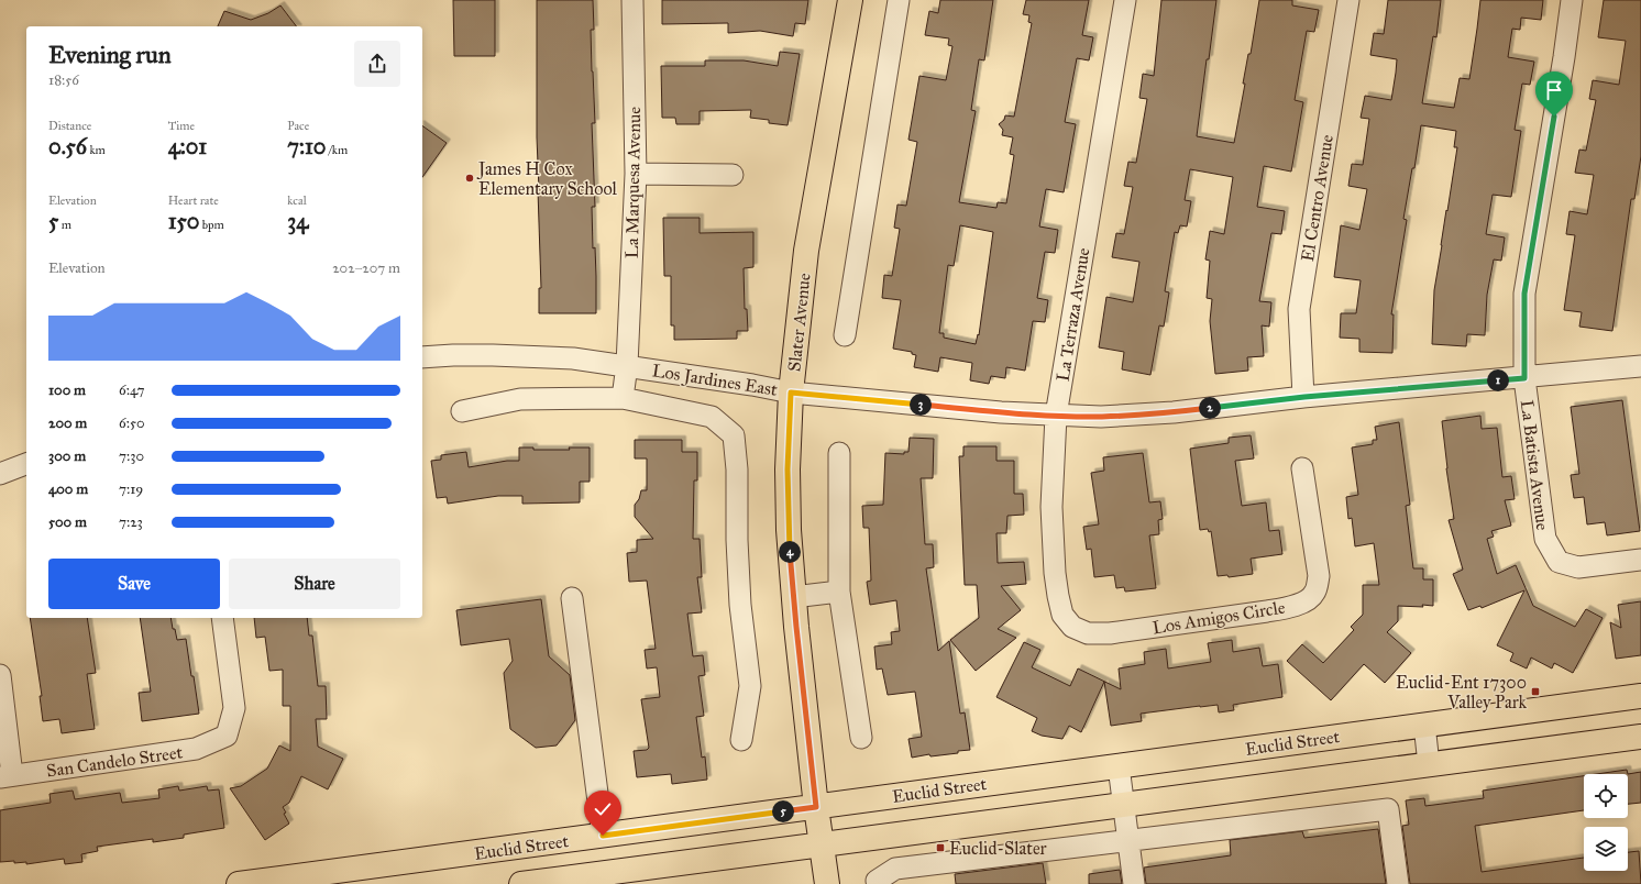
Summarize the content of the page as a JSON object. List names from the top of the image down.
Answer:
{
  "streets": {
    "main road": ["Slater Avenue", "Euclid Street"],
    "street": [
      "La Marquesa Avenue",
      "El Centro Avenue",
      "La Terraza Avenue",
      "Los Jardines East",
      "La Batista Avenue",
      "Los Amigos Circle",
      "San Candelo Street"
    ]
  },
  "crossings": [
    ["La Marquesa Avenue", "Los Jardines East"],
    ["El Centro Avenue", "Los Jardines East"],
    ["La Terraza Avenue", "Los Jardines East"],
    ["La Terraza Avenue", "Los Amigos Circle"],
    ["Slater Avenue", "Los Jardines East"],
    ["Slater Avenue", "Euclid Street"],
    ["Los Jardines East", "La Batista Avenue"]
  ],
  "places": {
    "other": ["James H Cox Elementary School"],
    "transit": ["Euclid-Ent 17300 Valley Park", "Euclid-Slater"]
  },
  "page": {
    "heading": ["Evening run", "18:56"],
    "stats": [
      ["Distance", "0.56 km"],
      ["Time", "4:01"],
      ["Pace", "7:10 /km"],
      ["Elevation", "5 m"],
      ["Heart rate", "150 bpm"],
      ["kcal", "34"]
    ],
    "chart": ["Elevation", "202–207 m"],
    "pins": [
      "1",
      "3",
      "2",
      "4",
      "5"
    ],
    "list": [
      {
        "name": "100 m",
        "note": "6:47"
      },
      {
        "name": "200 m",
        "note": "6:50"
      },
      {
        "name": "300 m",
        "note": "7:30"
      },
      {
        "name": "400 m",
        "note": "7:19"
      },
      {
        "name": "500 m",
        "note": "7:23"
      }
    ],
    "buttons": ["Save", "Share"]
  }
}
